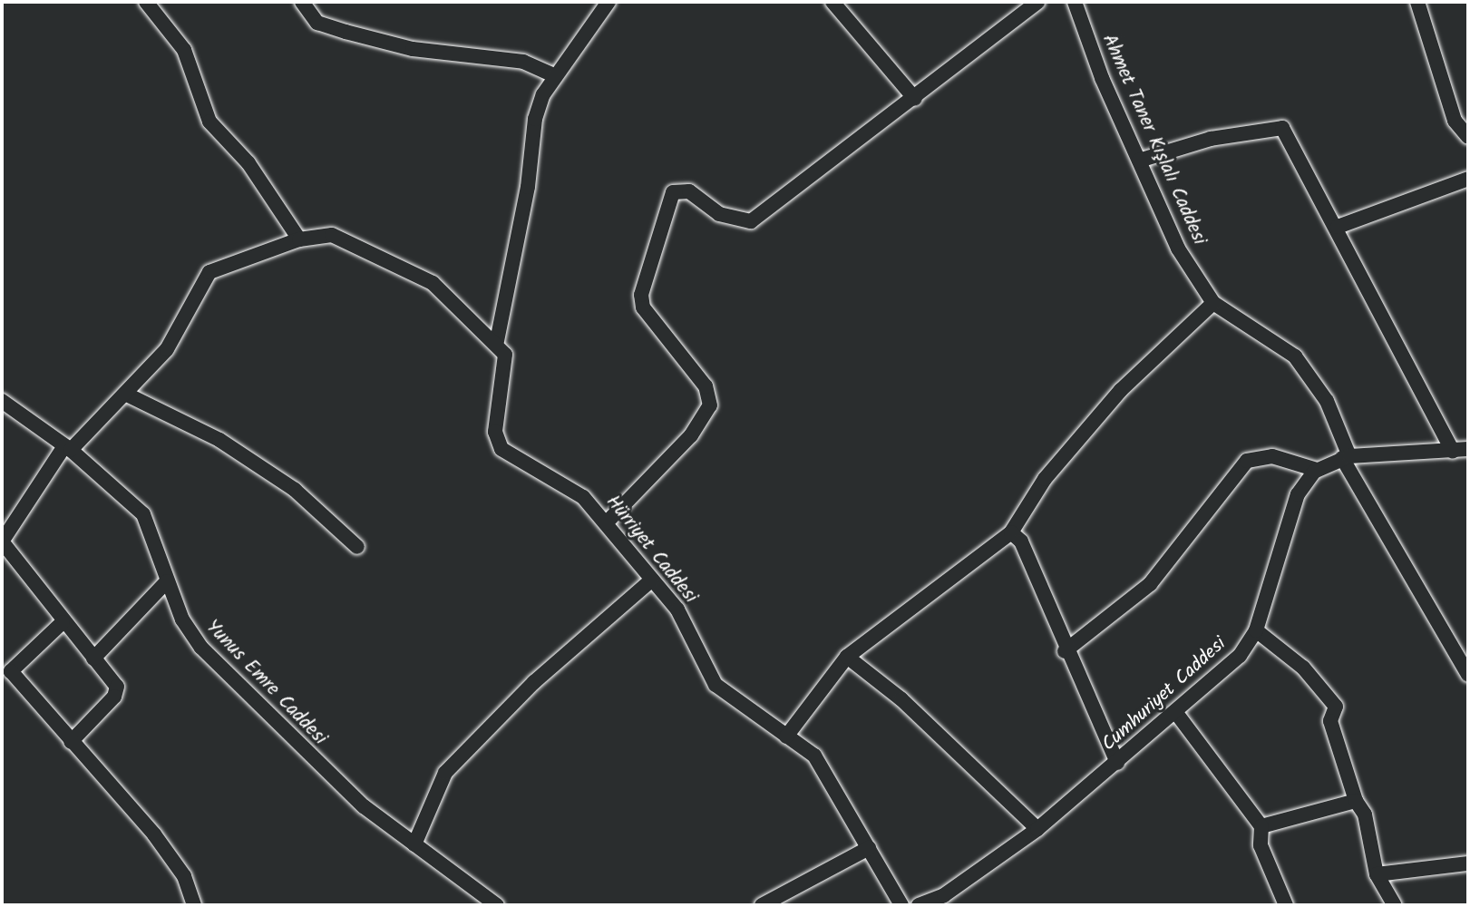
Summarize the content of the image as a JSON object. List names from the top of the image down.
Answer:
{
  "streets": {
    "street": [
      "Ahmet Taner Kışlalı Caddesi",
      "Hürriyet Caddesi",
      "Yunus Emre Caddesi",
      "Cumhuriyet Caddesi"
    ]
  },
  "crossings": [
    ["Ahmet Taner Kışlalı Caddesi", "Cumhuriyet Caddesi"]
  ]
}
